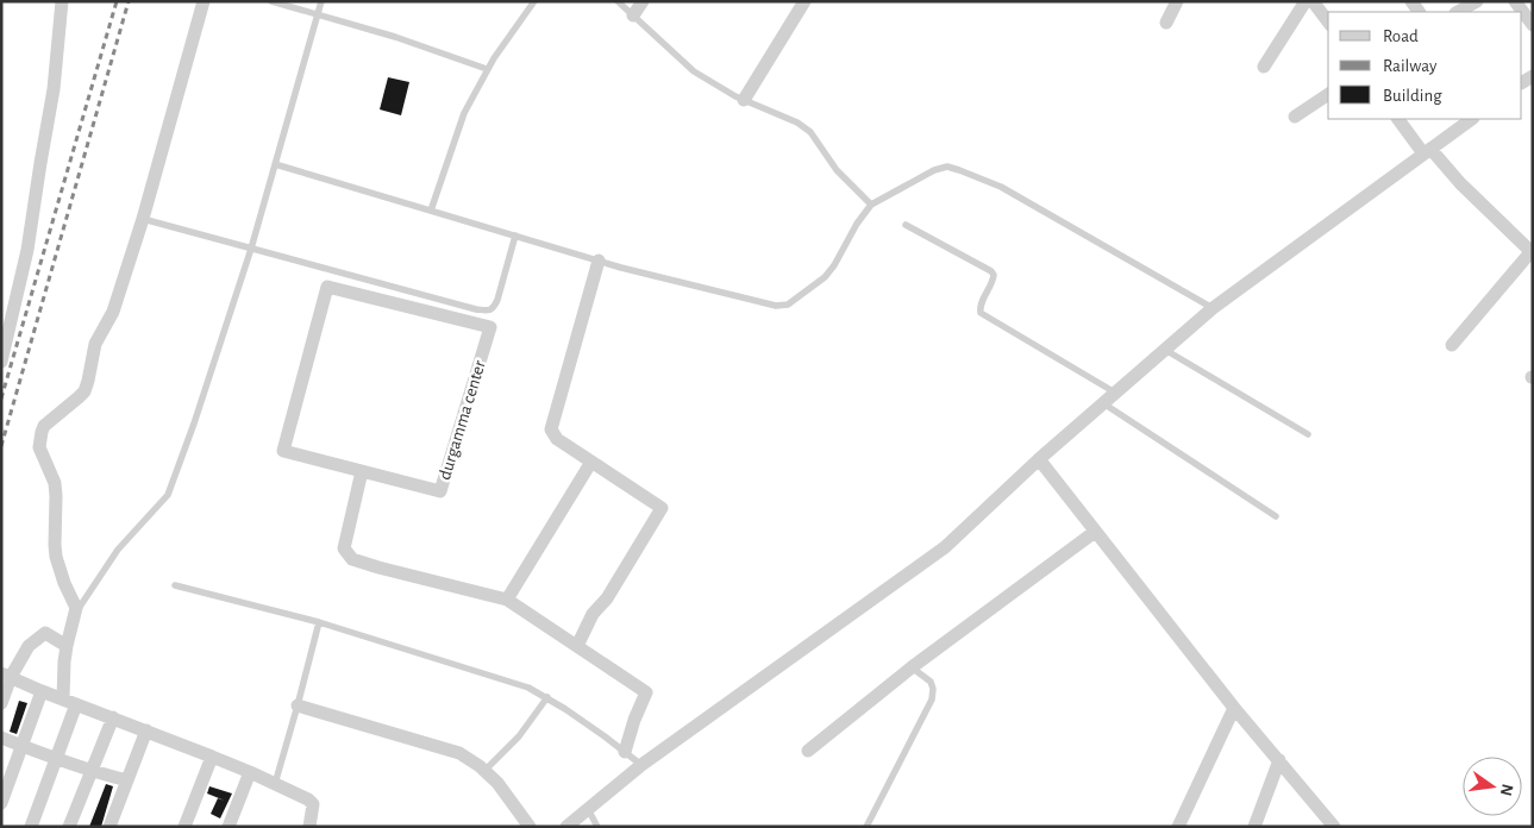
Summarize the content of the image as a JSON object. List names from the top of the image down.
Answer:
{
  "streets": {
    "street": ["durgamma center"]
  },
  "legend": ["Road", "Railway", "Building"],
  "north": "right"
}
